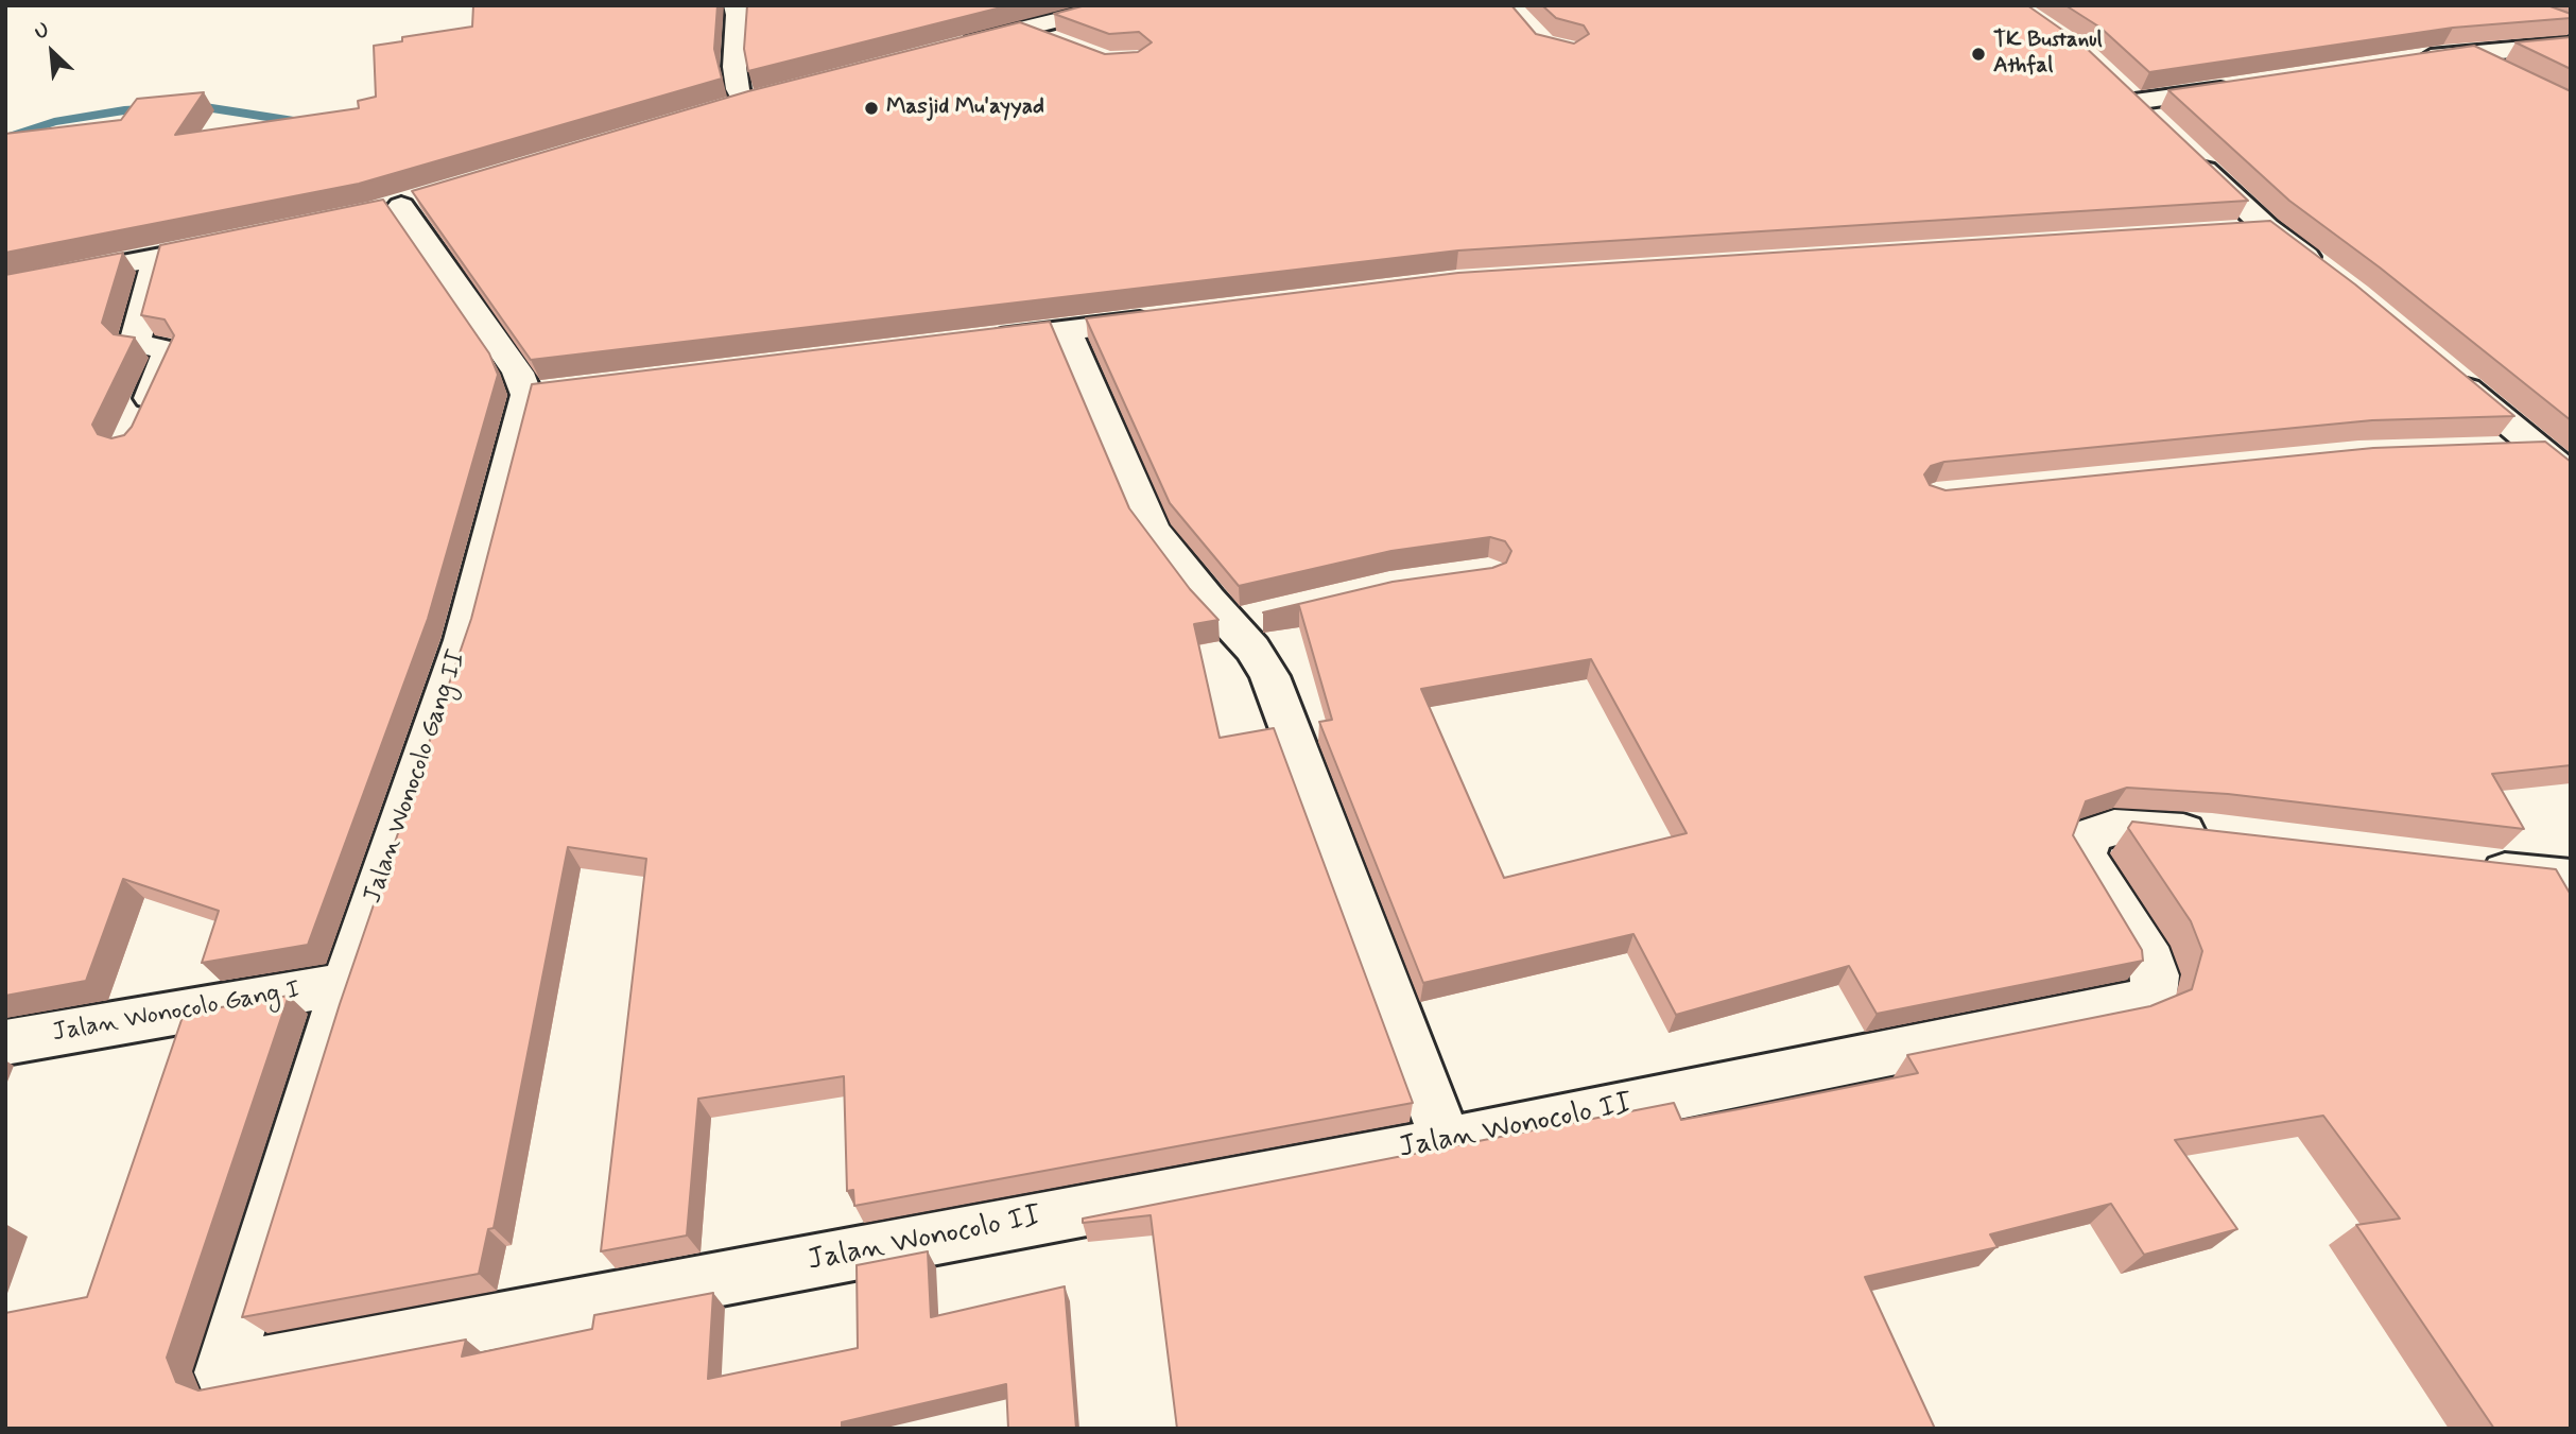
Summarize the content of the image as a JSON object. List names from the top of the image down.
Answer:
{
  "streets": {
    "street": ["Jalan Wonocolo Gang II", "Jalan Wonocolo Gang I", "Jalan Wonocolo II"]
  },
  "crossings": [
    ["Jalan Wonocolo Gang II", "Jalan Wonocolo Gang I"],
    ["Jalan Wonocolo Gang II", "Jalan Wonocolo II"]
  ],
  "places": ["TK Bustanul Athfal", "Masjid Mu'ayyad"],
  "north": "top left"
}
